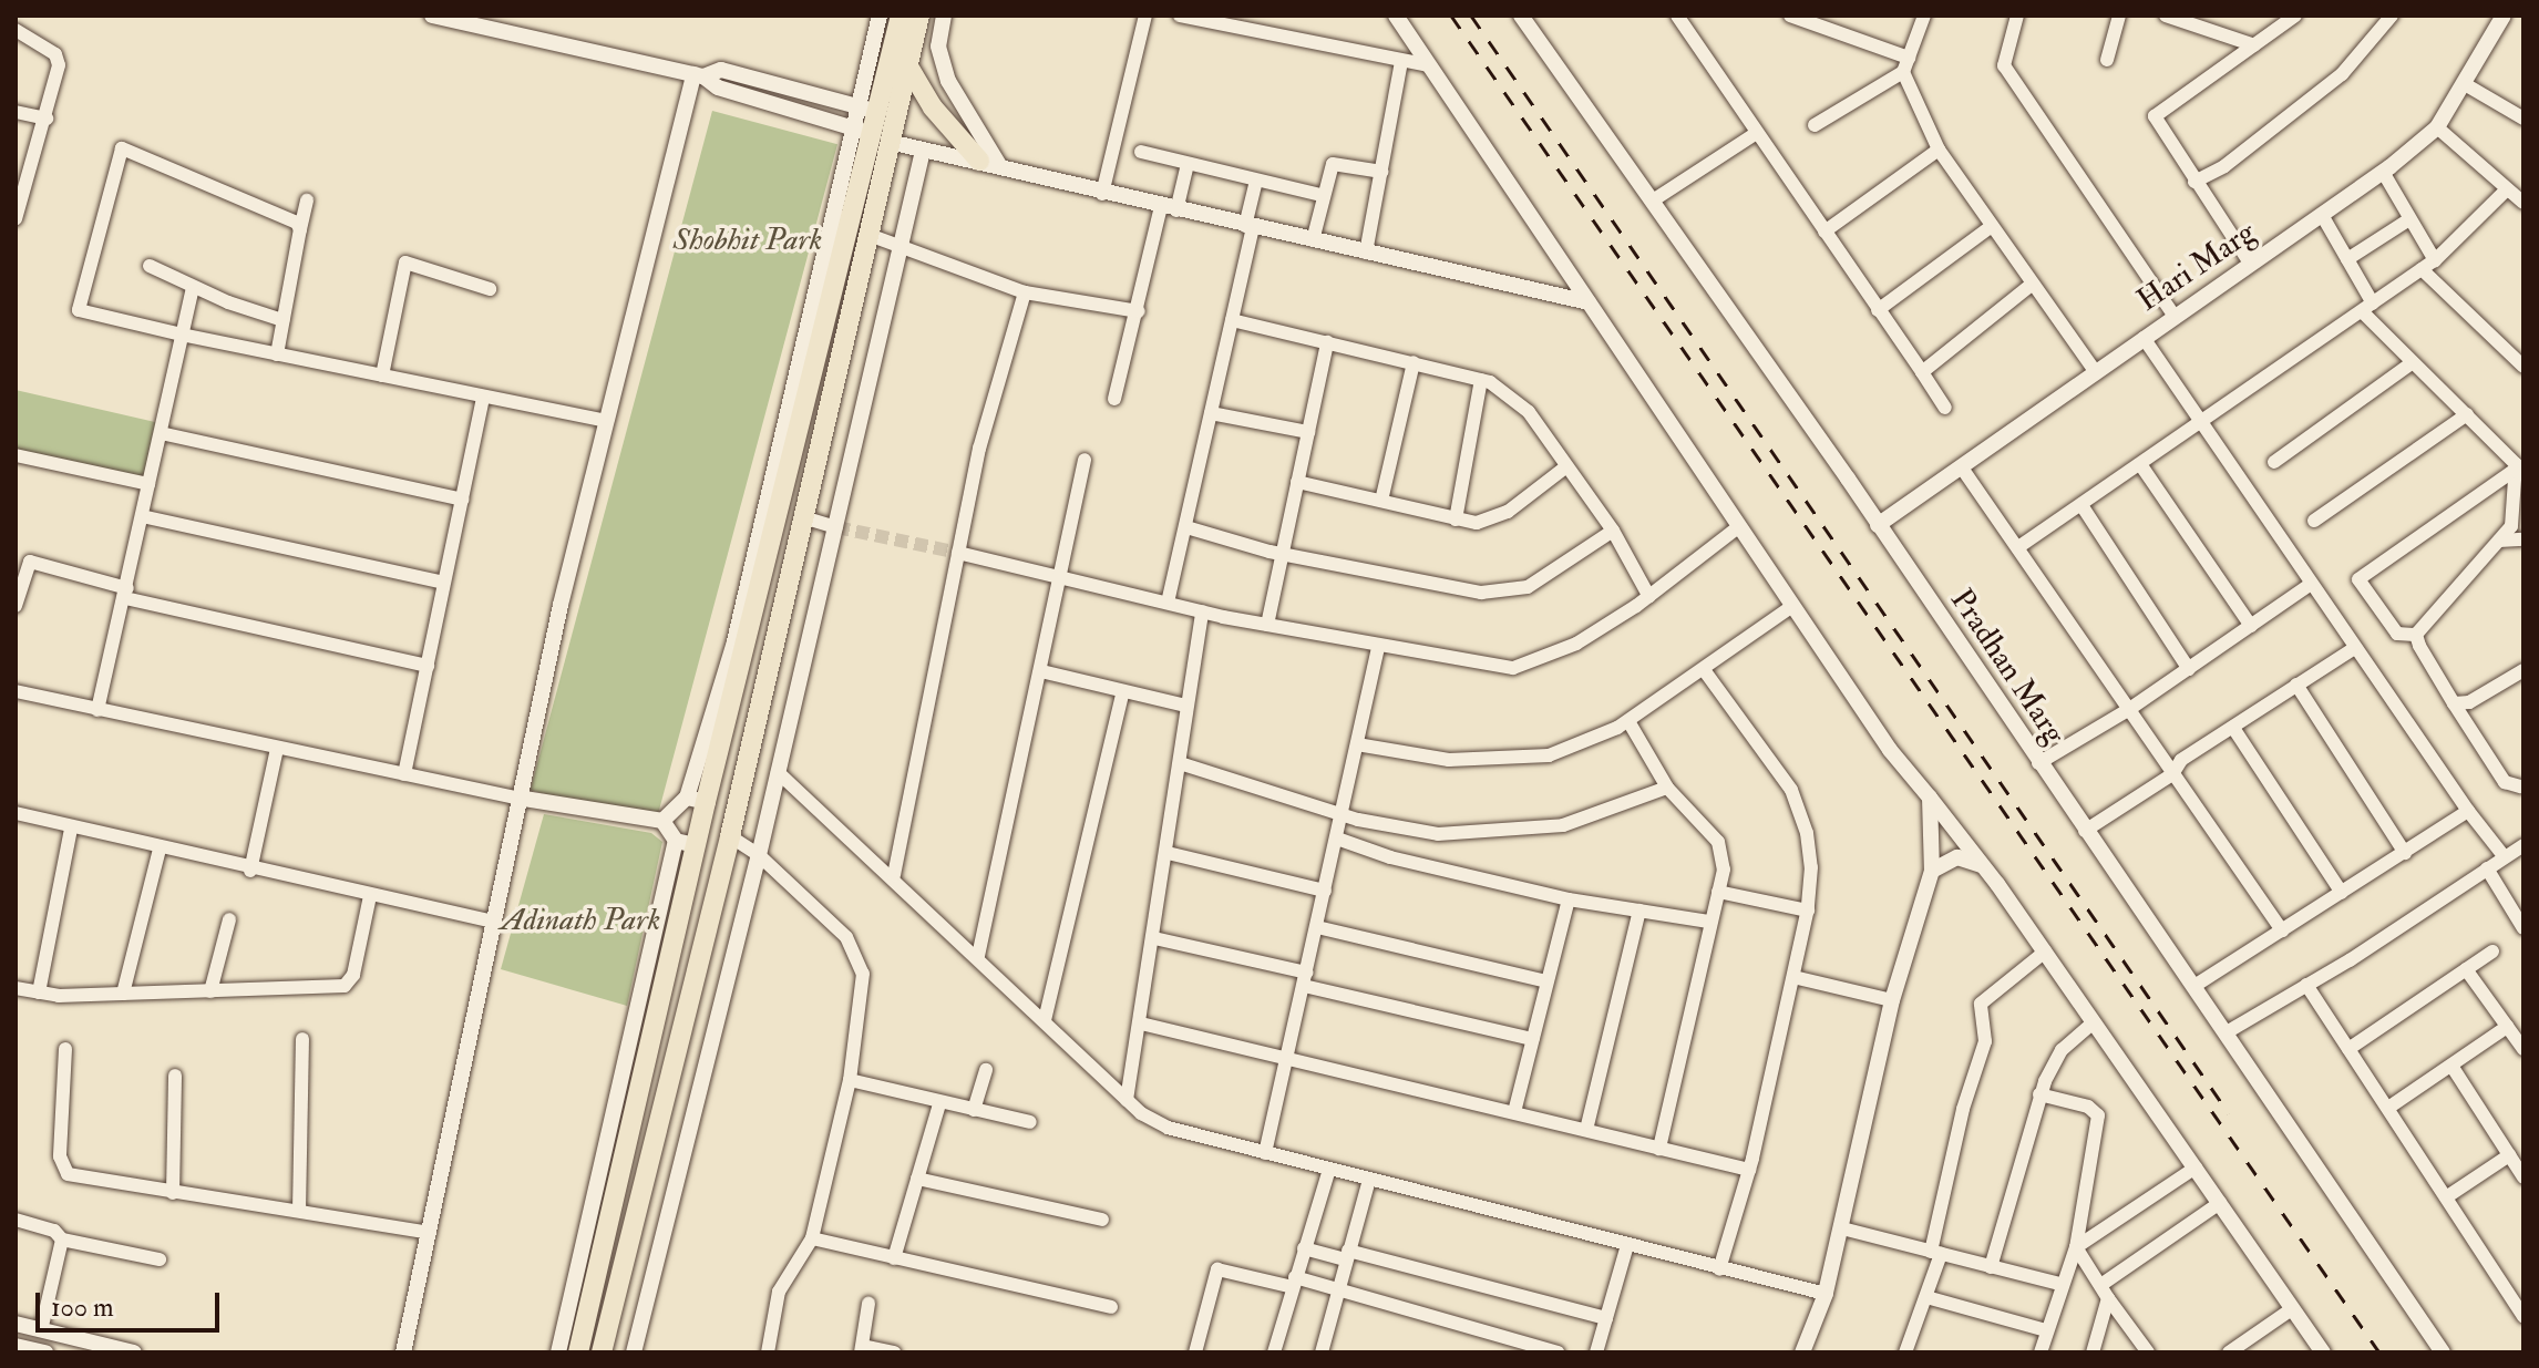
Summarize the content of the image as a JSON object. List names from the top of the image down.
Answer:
{
  "streets": {
    "street": ["Hari Marg", "Pradhan Marg"]
  },
  "crossings": [
    ["Hari Marg", "Pradhan Marg"]
  ],
  "parks": ["Shobhit Park", "Adinath Park"],
  "scale_bar": "100 m"
}
